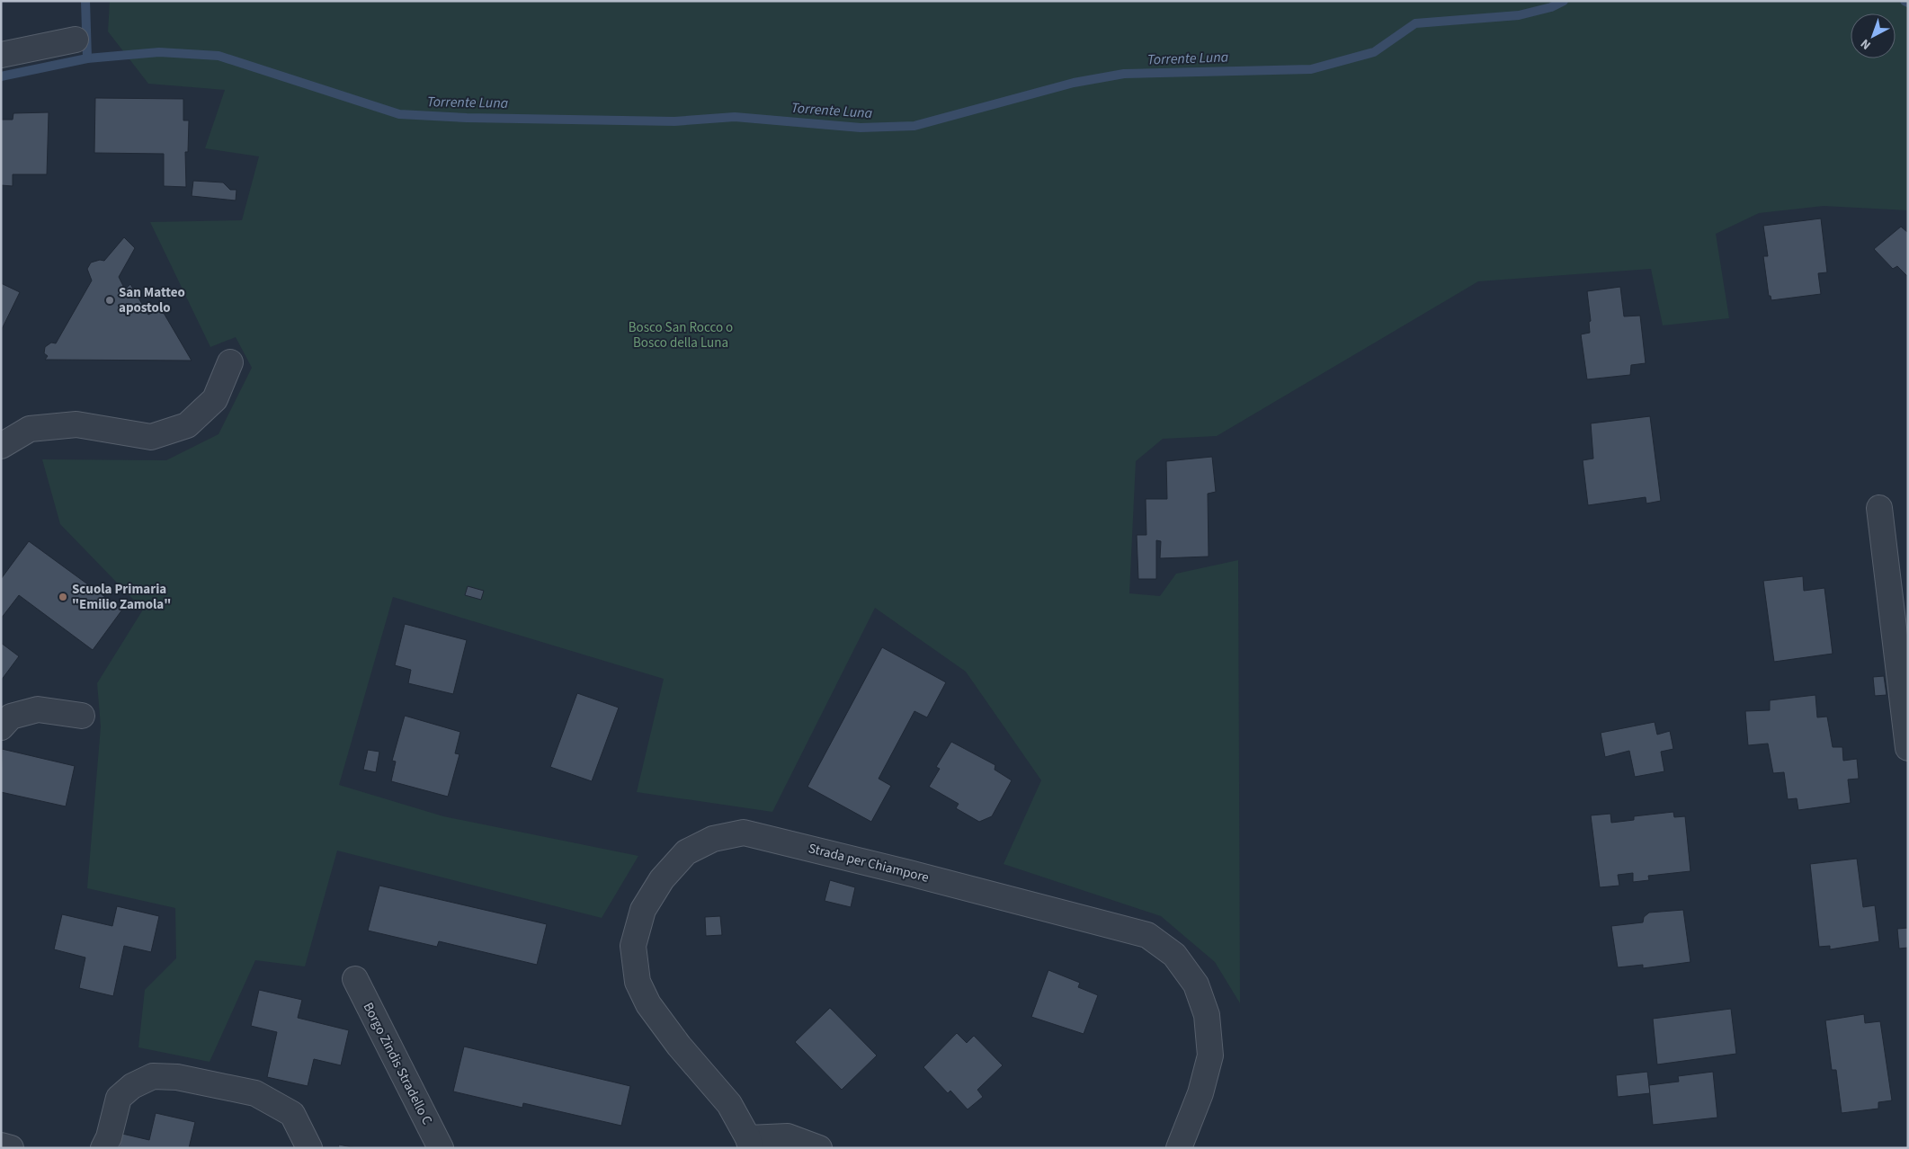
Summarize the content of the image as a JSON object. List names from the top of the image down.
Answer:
{
  "streets": {
    "street": ["Strada per Chiampore", "Borgo Zindis Stradello C"]
  },
  "water": ["Torrente Luna"],
  "parks": ["Bosco San Rocco o Bosco della Luna"],
  "places": ["San Matteo apostolo", "Scuola Primaria \"Emilio Zamola\""],
  "north": "bottom left"
}
